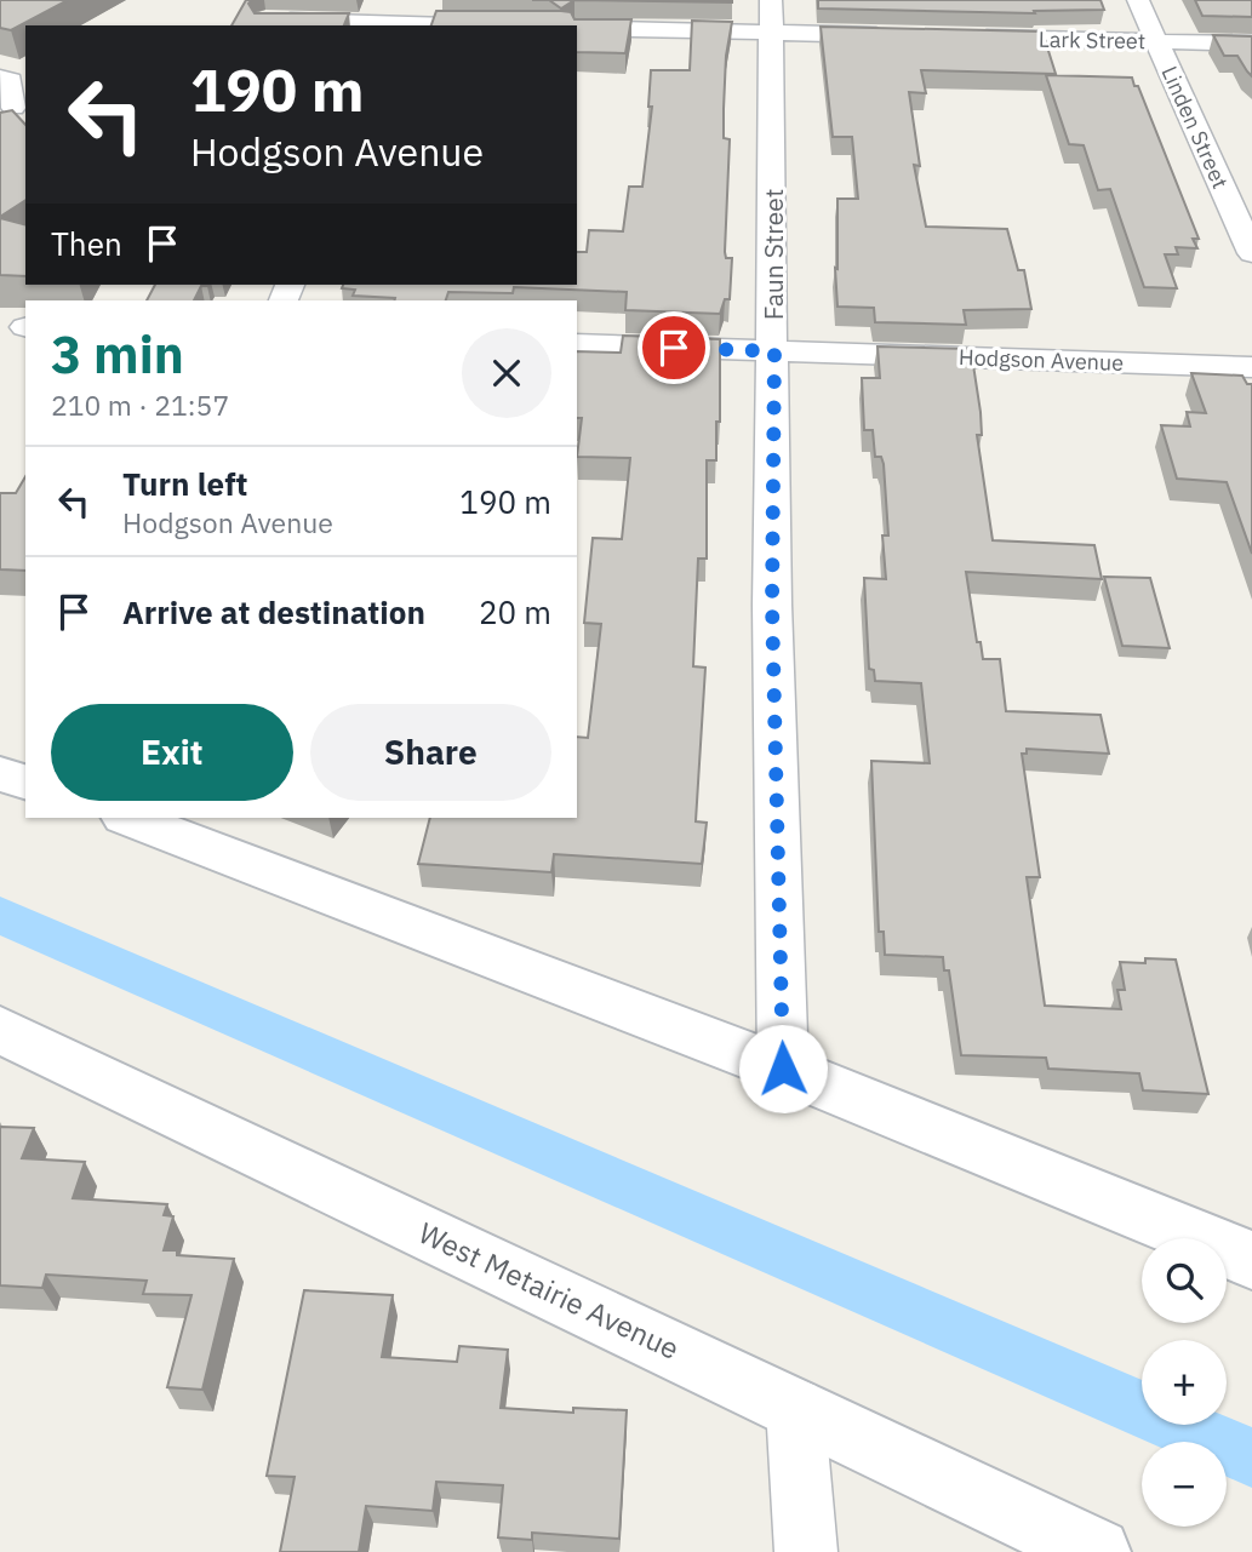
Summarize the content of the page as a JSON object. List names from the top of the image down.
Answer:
{
  "streets": {
    "main road": ["West Metairie Avenue"],
    "street": [
      "Lark Street",
      "Linden Street",
      "Faun Street",
      "Hodgson Avenue"
    ]
  },
  "crossings": [
    ["Lark Street", "Linden Street"],
    ["Faun Street", "Hodgson Avenue"]
  ],
  "page": {
    "turn": ["190 m", "Hodgson Avenue"],
    "then": "Then",
    "heading": ["3 min", "210 m · 21:57"],
    "list": [
      {
        "name": "Turn left",
        "note": "Hodgson Avenue",
        "value": "190 m"
      },
      {
        "name": "Arrive at destination",
        "value": "20 m"
      }
    ],
    "buttons": ["Exit", "Share"],
    "map_buttons": ["+", "−"]
  }
}
